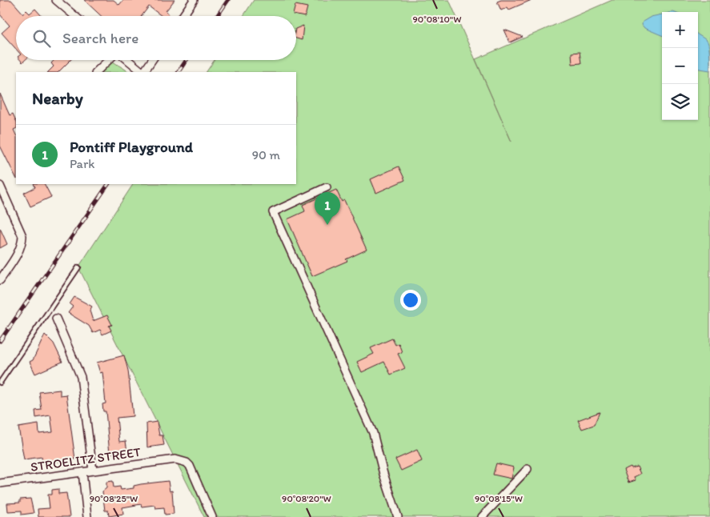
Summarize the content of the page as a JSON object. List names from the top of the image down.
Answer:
{
  "streets": {
    "street": ["STROELITZ STREET"]
  },
  "page": {
    "map_buttons": ["+", "−"],
    "search": "Search here",
    "heading": "Nearby",
    "list": [
      {
        "mark": "1",
        "name": "Pontiff Playground",
        "note": "Park",
        "value": "90 m"
      }
    ],
    "pins": "1"
  },
  "coordinates": [
    "90°08'10\"W",
    "90°08'25\"W",
    "90°08'20\"W",
    "90°08'15\"W"
  ]
}
